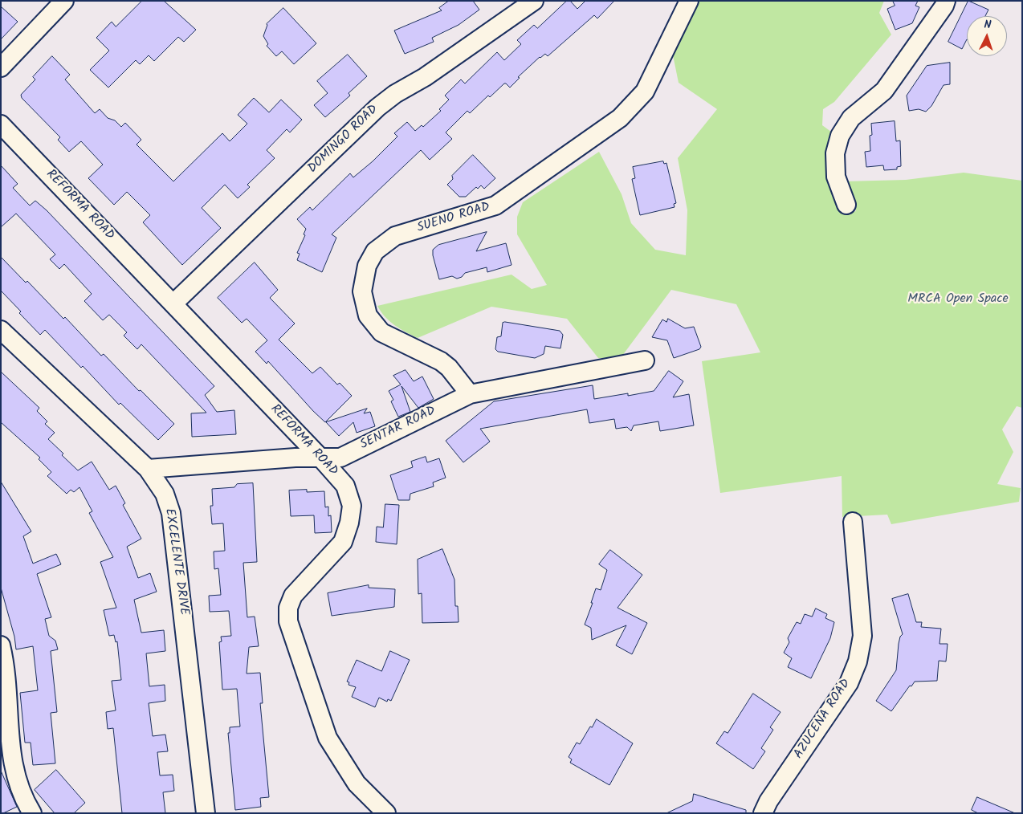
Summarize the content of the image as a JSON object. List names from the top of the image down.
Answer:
{
  "streets": {
    "street": [
      "DOMINGO ROAD",
      "REFORMA ROAD",
      "SUENO ROAD",
      "SENTAR ROAD",
      "EXCELENTE DRIVE",
      "AZUCENA ROAD"
    ]
  },
  "crossings": [
    ["DOMINGO ROAD", "REFORMA ROAD"],
    ["REFORMA ROAD", "SENTAR ROAD"],
    ["SUENO ROAD", "SENTAR ROAD"],
    ["SENTAR ROAD", "EXCELENTE DRIVE"]
  ],
  "parks": ["MRCA Open Space"],
  "north": "top"
}
